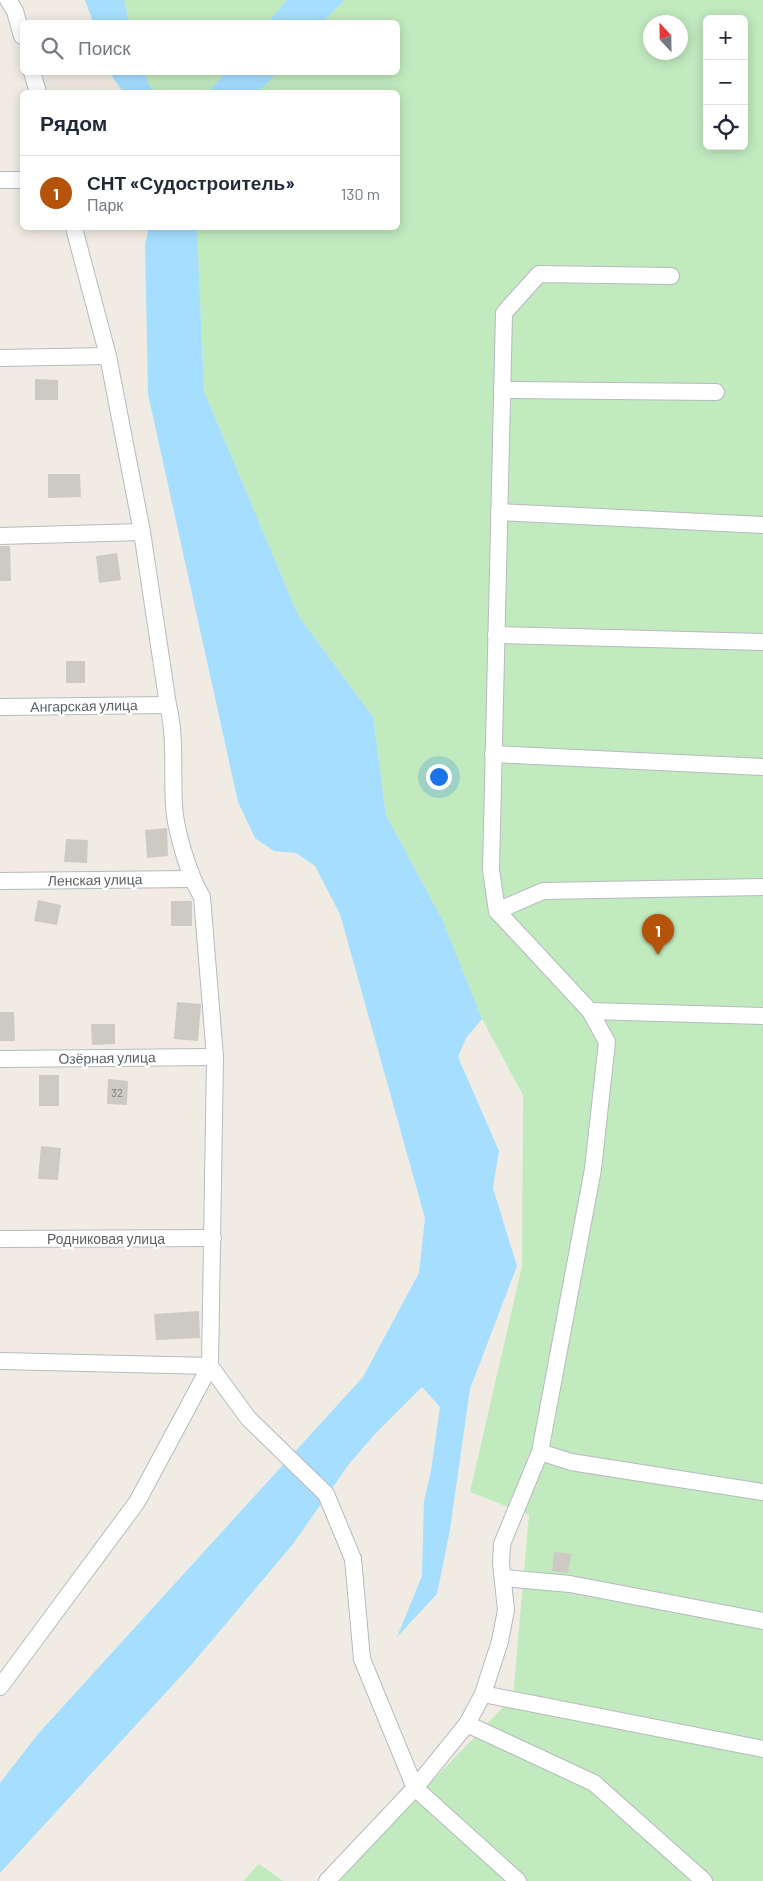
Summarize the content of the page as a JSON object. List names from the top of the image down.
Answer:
{
  "streets": {
    "street": [
      "Ангарская улица",
      "Ленская улица",
      "Озёрная улица",
      "Родниковая улица"
    ]
  },
  "house_numbers": ["32"],
  "north": "top",
  "page": {
    "map_buttons": ["+", "−"],
    "search": "Поиск",
    "heading": "Рядом",
    "list": [
      {
        "mark": "1",
        "name": "СНТ «Судостроитель»",
        "note": "Парк",
        "value": "130 m"
      }
    ],
    "pins": "1"
  }
}
